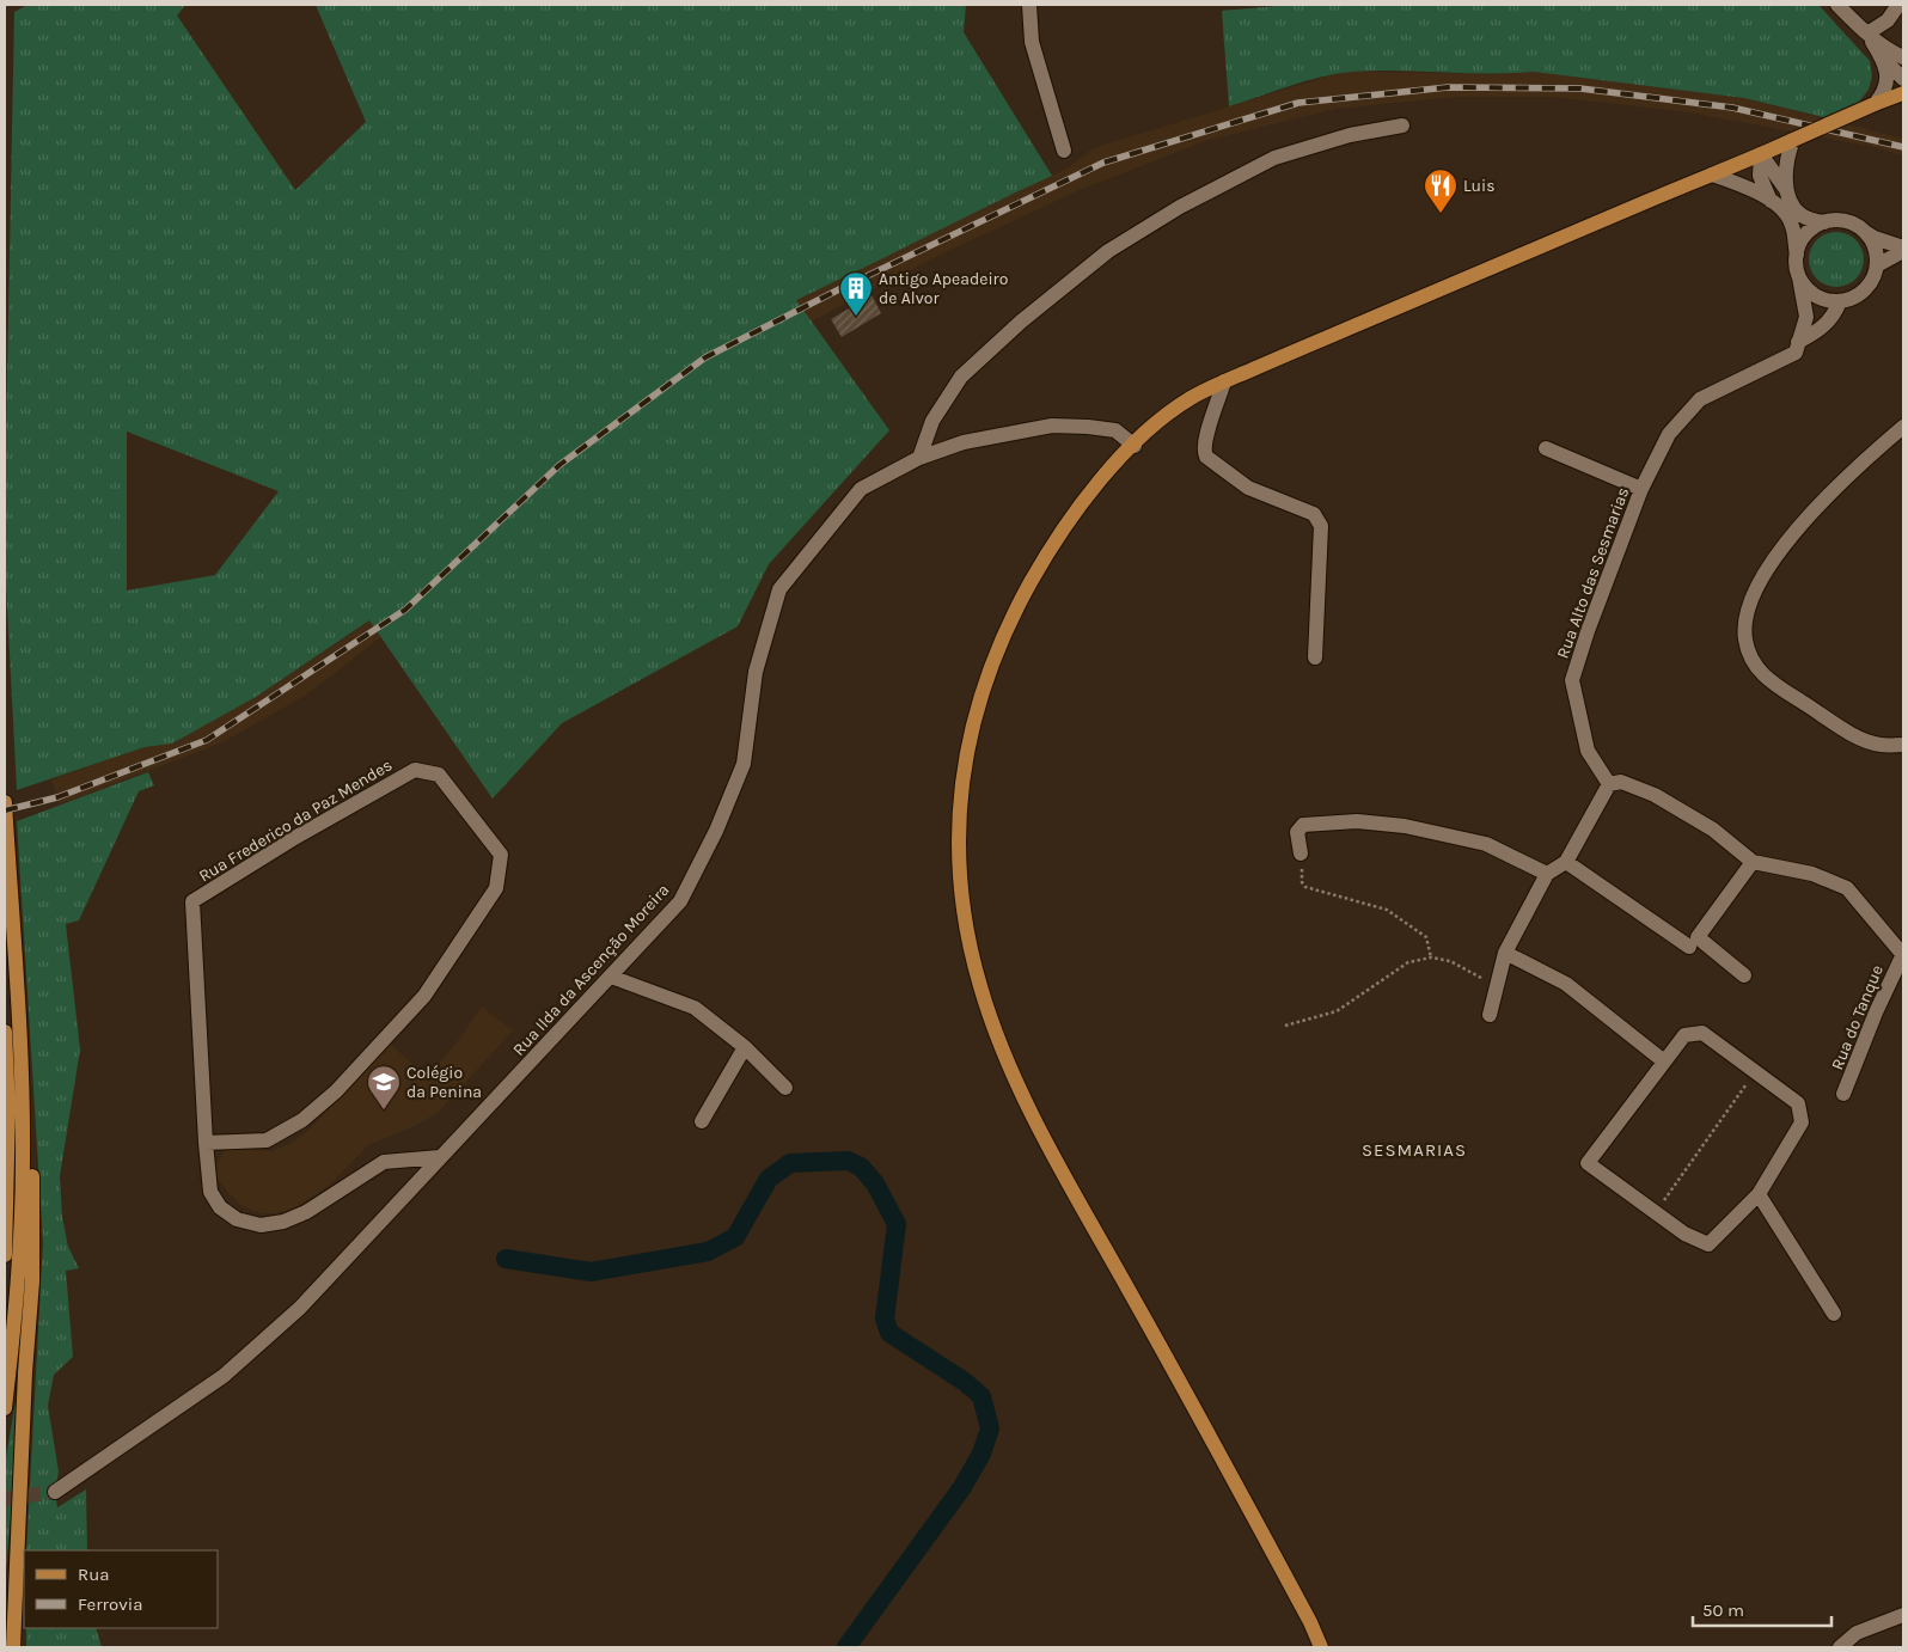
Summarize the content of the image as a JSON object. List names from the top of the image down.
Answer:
{
  "streets": {
    "street": [
      "Rua Alto das Sesmarias",
      "Rua Frederico da Paz Mendes",
      "Rua Ilda da Ascenção Moreira",
      "Rua do Tanque"
    ]
  },
  "crossings": [
    ["Rua Frederico da Paz Mendes", "Rua Ilda da Ascenção Moreira"]
  ],
  "districts": ["SESMARIAS"],
  "places": {
    "restaurant": ["Luis"],
    "building": ["Antigo Apeadeiro de Alvor"],
    "school or university": ["Colégio da Penina"]
  },
  "legend": ["Rua", "Ferrovia"],
  "scale_bar": "50 m"
}
